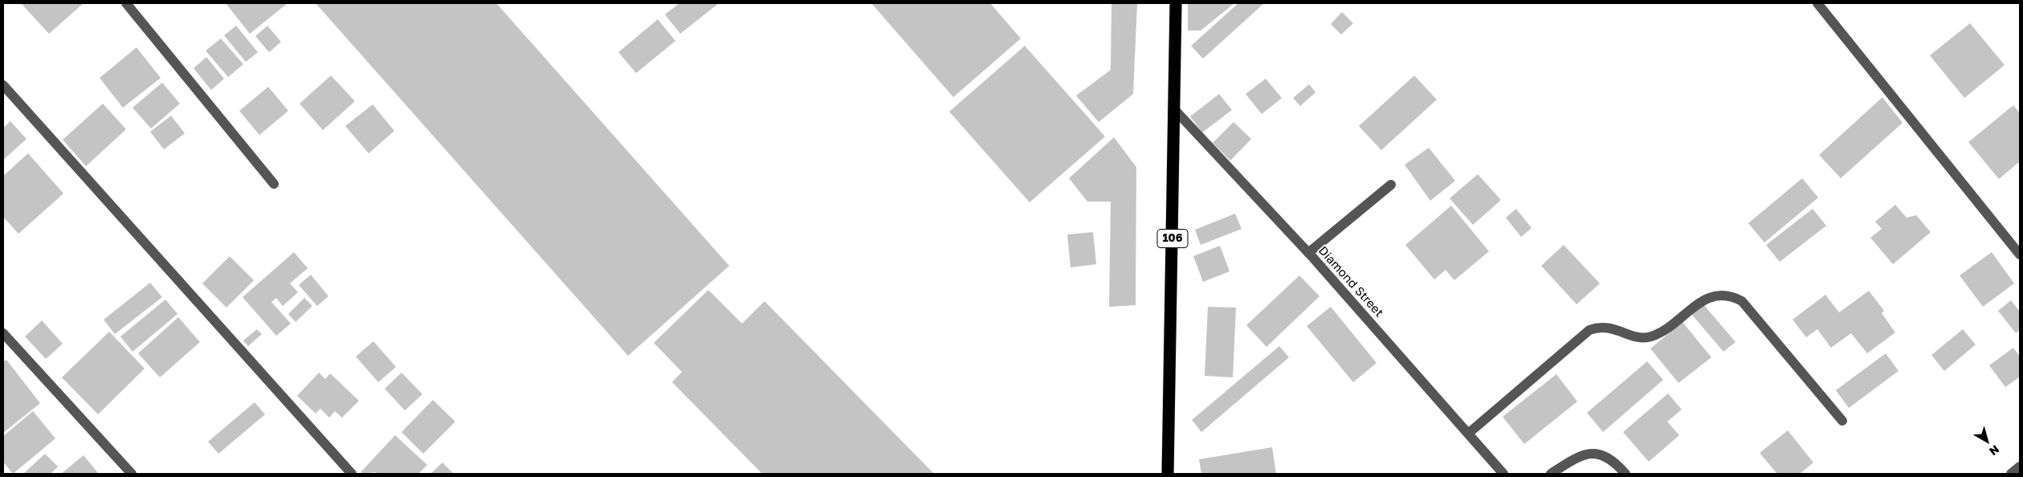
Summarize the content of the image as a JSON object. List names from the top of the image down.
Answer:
{
  "streets": {
    "highway": ["106"],
    "street": ["Diamond Street"]
  },
  "crossings": [
    ["106", "Diamond Street"]
  ],
  "north": "bottom right"
}
